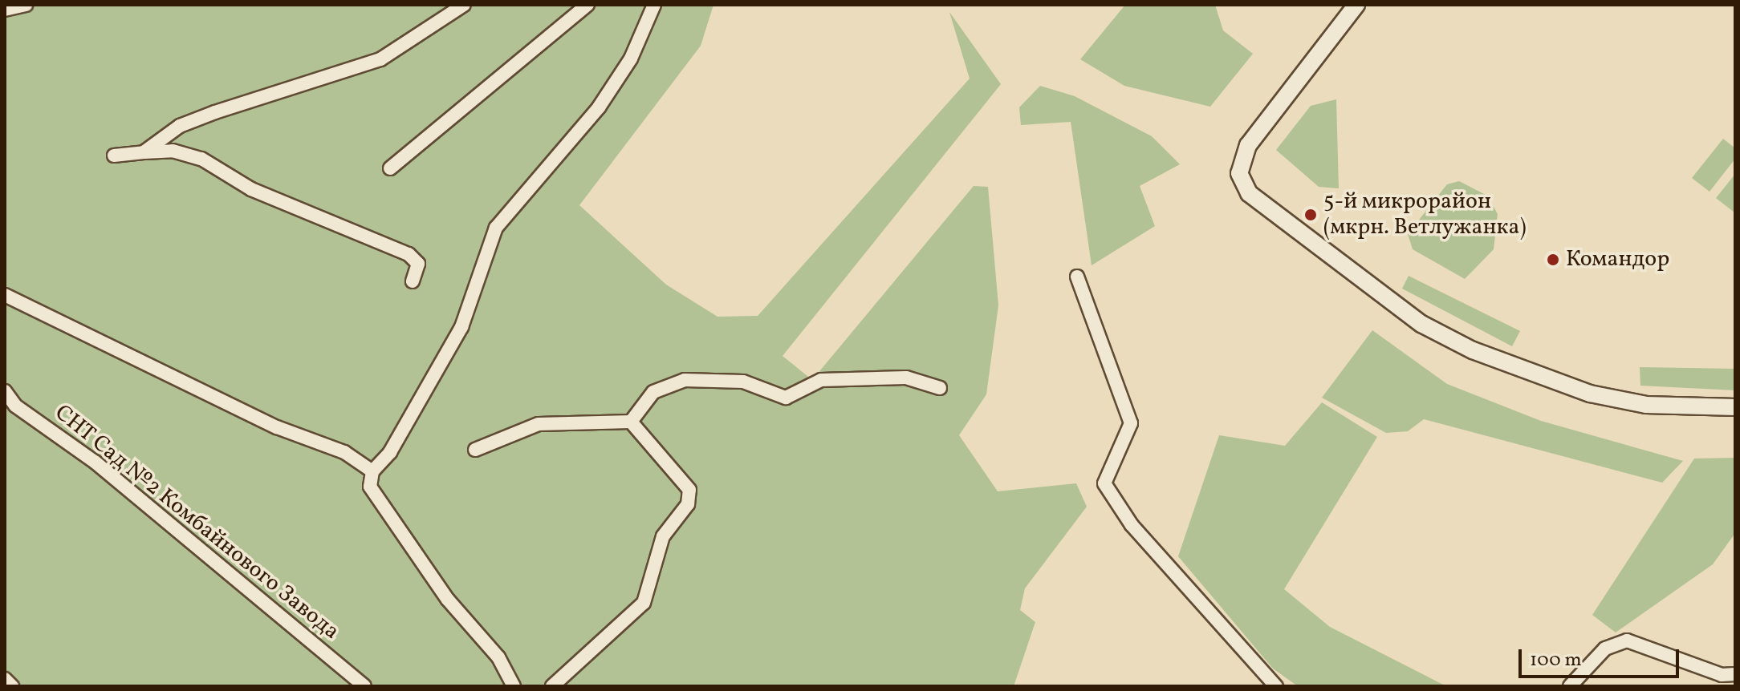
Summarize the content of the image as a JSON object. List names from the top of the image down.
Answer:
{
  "streets": {
    "street": ["СНТ Сад №2 Комбайнового Завода"]
  },
  "places": ["5-й микрорайон (мкрн. Ветлужанка)", "Командор"],
  "scale_bar": "100 m"
}
